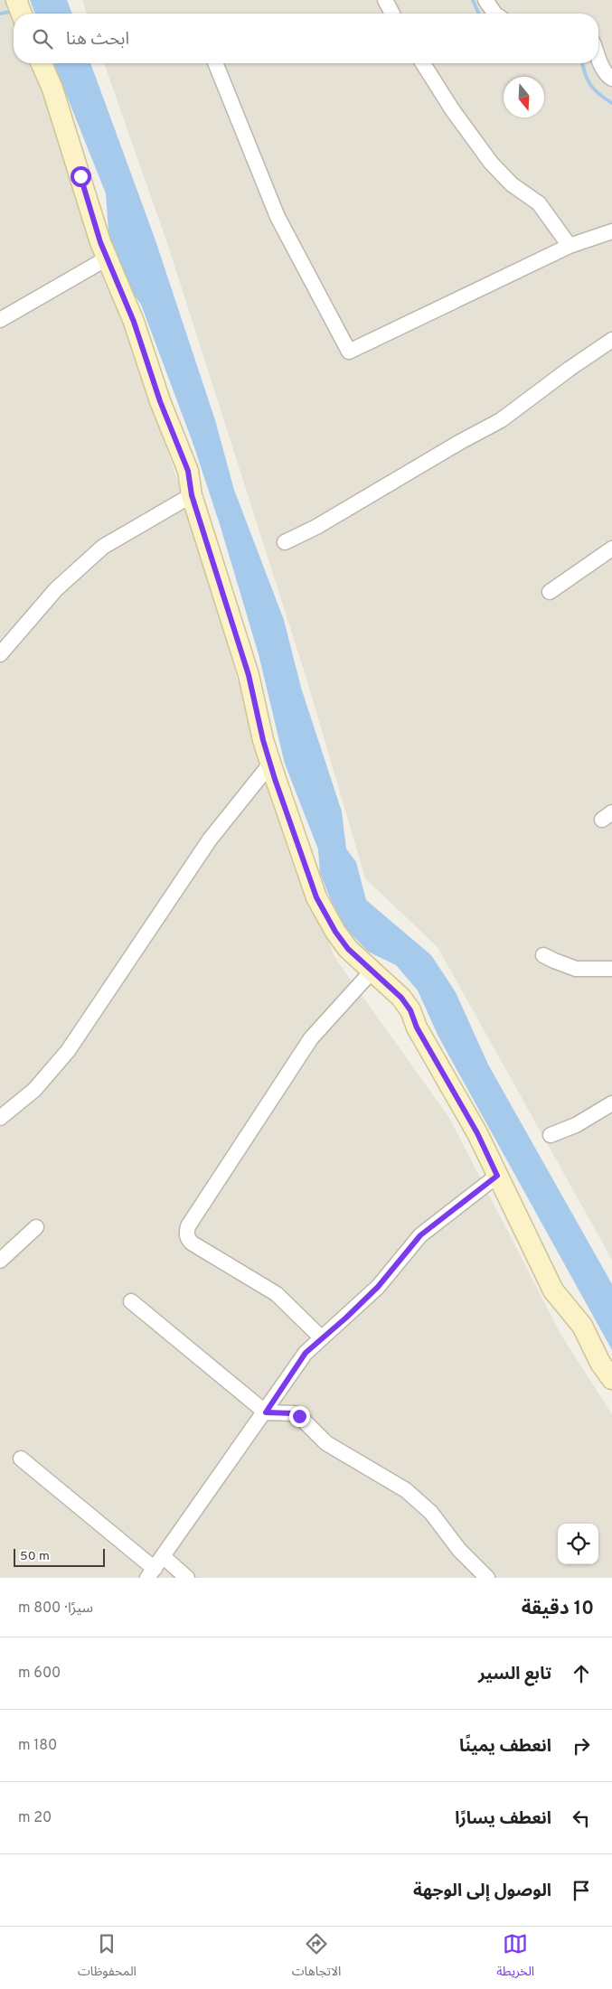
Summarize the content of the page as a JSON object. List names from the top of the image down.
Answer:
{
  "scale_bar": "50 m",
  "north": "bottom",
  "page": {
    "search": "ابحث هنا",
    "scale": "50 m",
    "heading": ["10 دقيقة", "سيرًا · 800 m"],
    "list": [
      ["تابع السير", "600 m"],
      ["انعطف يمينًا", "180 m"],
      ["انعطف يسارًا", "20 m"],
      "الوصول إلى الوجهة"
    ],
    "nav": ["الخريطة", "الاتجاهات", "المحفوظات"]
  }
}
